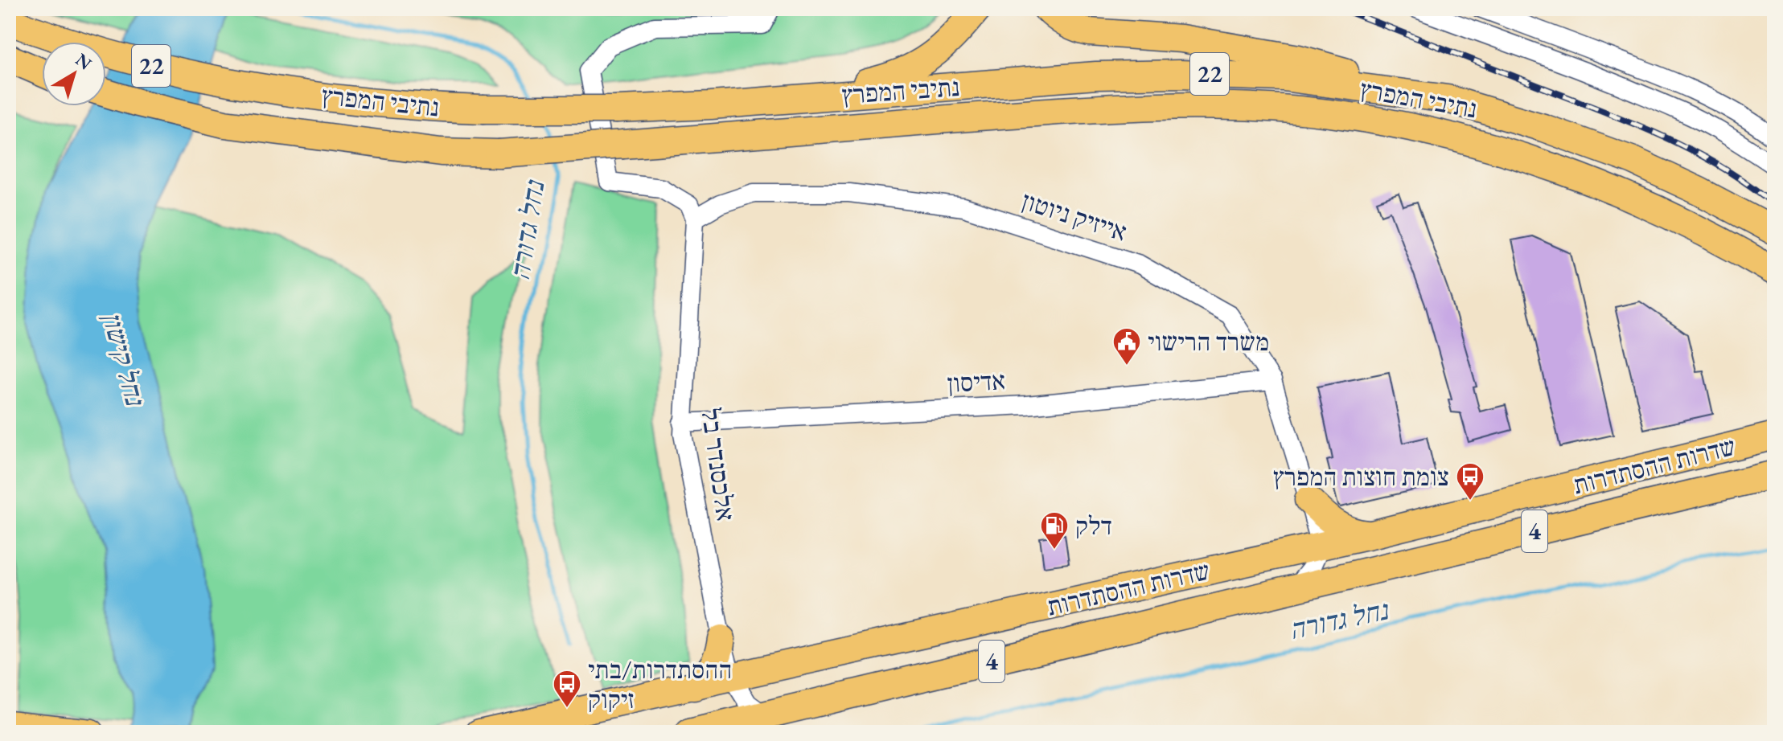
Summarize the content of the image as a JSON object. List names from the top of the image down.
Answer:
{
  "streets": {
    "highway": [
      "22",
      "נתיבי המפרץ",
      "שדרות ההסתדרות",
      "4"
    ],
    "street": ["אייזיק ניוטון", "אדיסון", "אלכסנדר בל"]
  },
  "crossings": [
    ["אייזיק ניוטון", "אדיסון"],
    ["אייזיק ניוטון", "אלכסנדר בל"],
    ["אייזיק ניוטון", "שדרות ההסתדרות"],
    ["אדיסון", "אלכסנדר בל"],
    ["אלכסנדר בל", "שדרות ההסתדרות"]
  ],
  "water": ["נחל גדורה", "נחל קישון"],
  "places": {
    "public building": ["משרד הרישוי"],
    "bus stop": ["צומת חוצות המפרץ", "ההסתדרות/בתי זיקוק"],
    "fuel station": ["דלק"]
  },
  "north": "top right"
}
